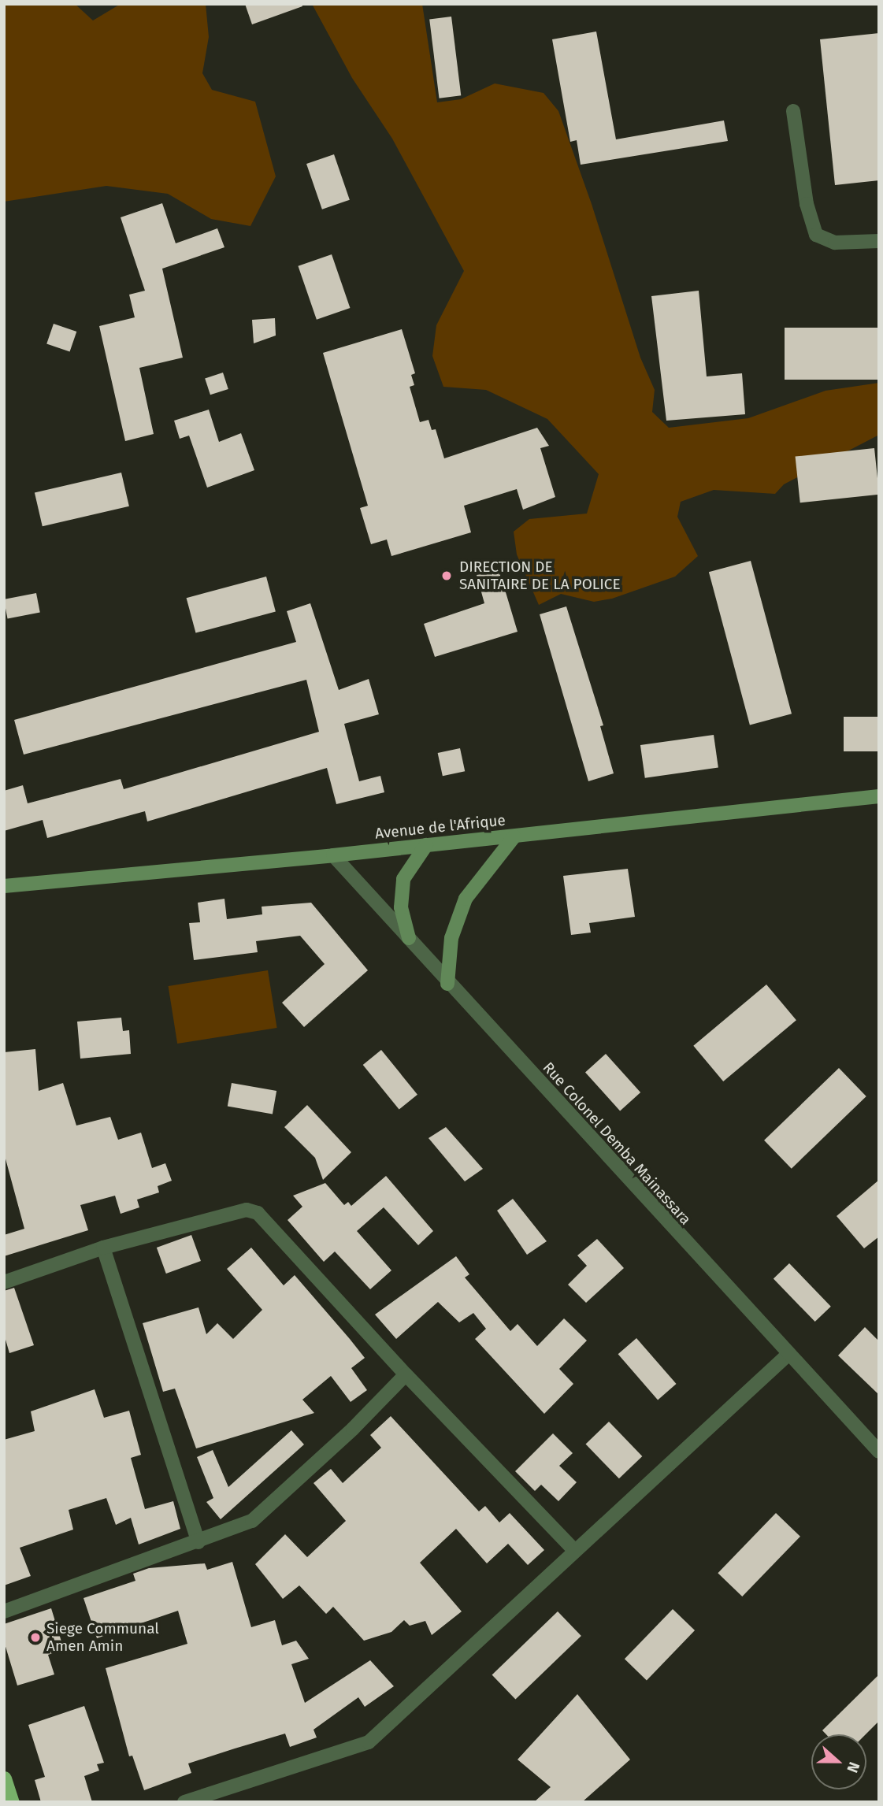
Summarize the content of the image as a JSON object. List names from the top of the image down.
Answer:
{
  "streets": {
    "main road": ["Avenue de l'Afrique"],
    "street": ["Rue Colonel Demba Mainassara"]
  },
  "crossings": [
    ["Avenue de l'Afrique", "Rue Colonel Demba Mainassara"]
  ],
  "places": ["DIRECTION DE SANITAIRE DE LA POLICE", "Siege Communal Amen Amin"],
  "north": "right"
}
